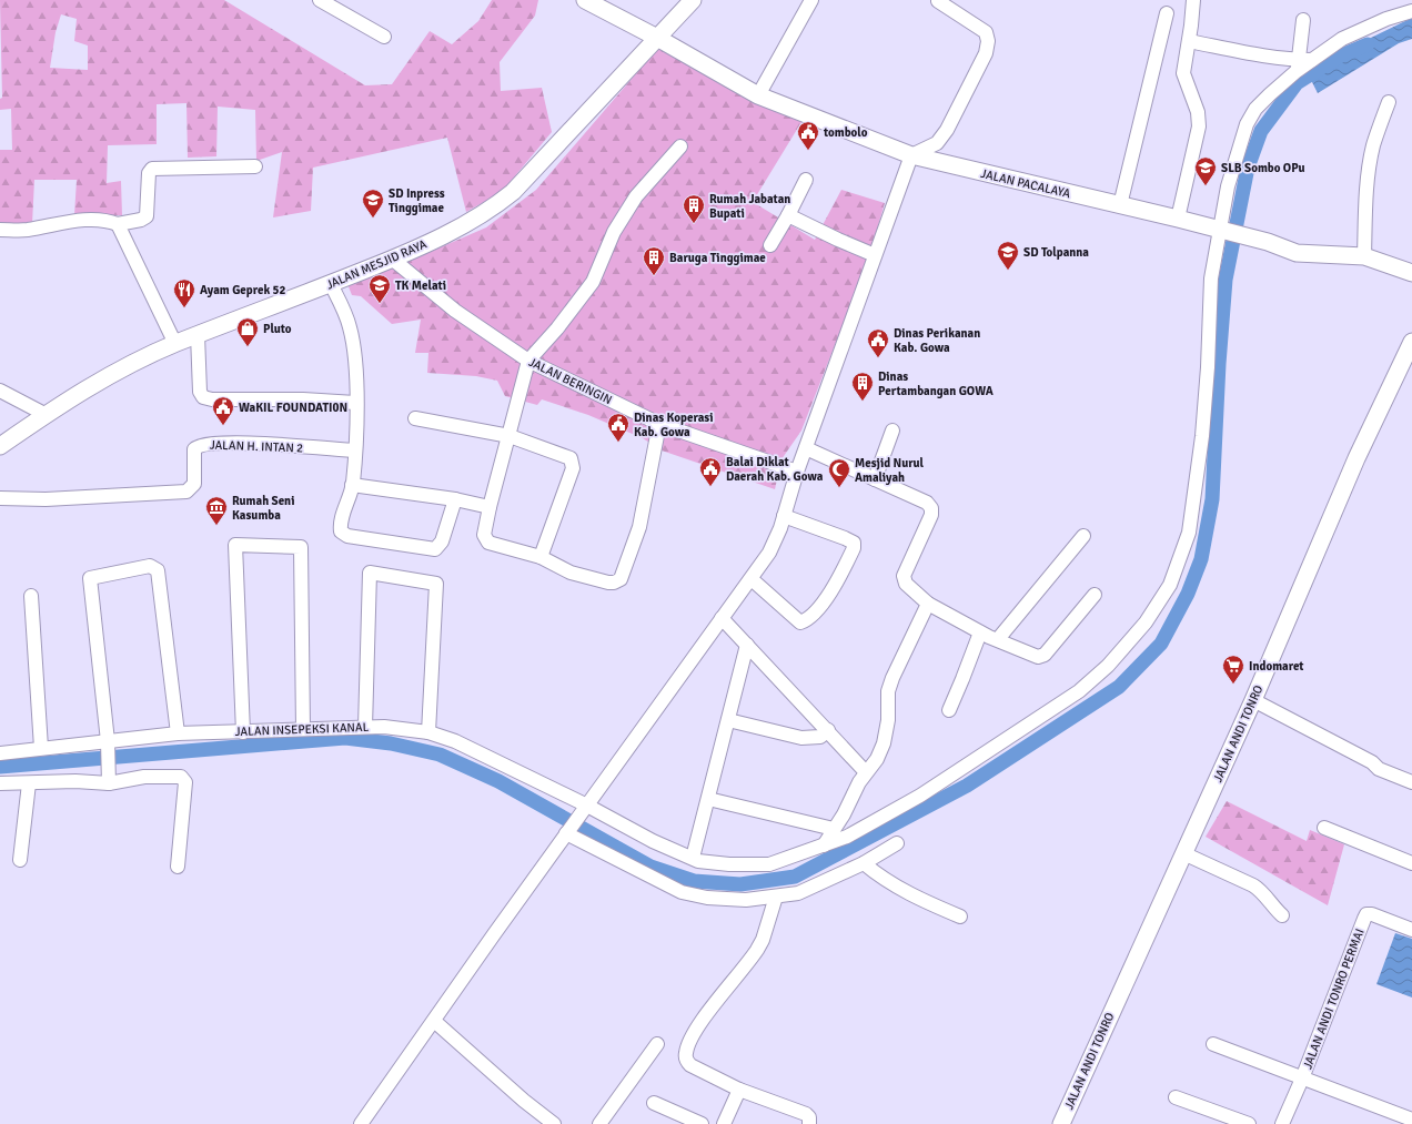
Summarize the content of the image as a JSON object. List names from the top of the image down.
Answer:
{
  "streets": {
    "street": [
      "JALAN PACALAYA",
      "JALAN MESJID RAYA",
      "JALAN BERINGIN",
      "JALAN H. INTAN 2",
      "JALAN INSEPEKSI KANAL",
      "JALAN ANDI TONRO",
      "JALAN ANDI TONRO PERMAI"
    ]
  },
  "crossings": [
    ["JALAN PACALAYA", "JALAN MESJID RAYA"],
    ["JALAN PACALAYA", "JALAN INSEPEKSI KANAL"],
    ["JALAN MESJID RAYA", "JALAN BERINGIN"]
  ],
  "places": {
    "public building": [
      "tombolo",
      "Dinas Perikanan Kab. Gowa",
      "WaKIL FOUNDATI0N",
      "Dinas Koperasi Kab. Gowa",
      "Balai Diklat Daerah Kab. Gowa"
    ],
    "school or university": [
      "SLB Sombo OPu",
      "SD Inpress Tinggimae",
      "SD Tolpanna",
      "TK Melati"
    ],
    "building": ["Rumah Jabatan Bupati", "Baruga Tinggimae", "Dinas Pertambangan GOWA"],
    "restaurant": ["Ayam Geprek 52"],
    "shop": ["Pluto"],
    "mosque": ["Mesjid Nurul Amaliyah"],
    "museum": ["Rumah Seni Kasumba"],
    "supermarket": ["Indomaret"]
  }
}
